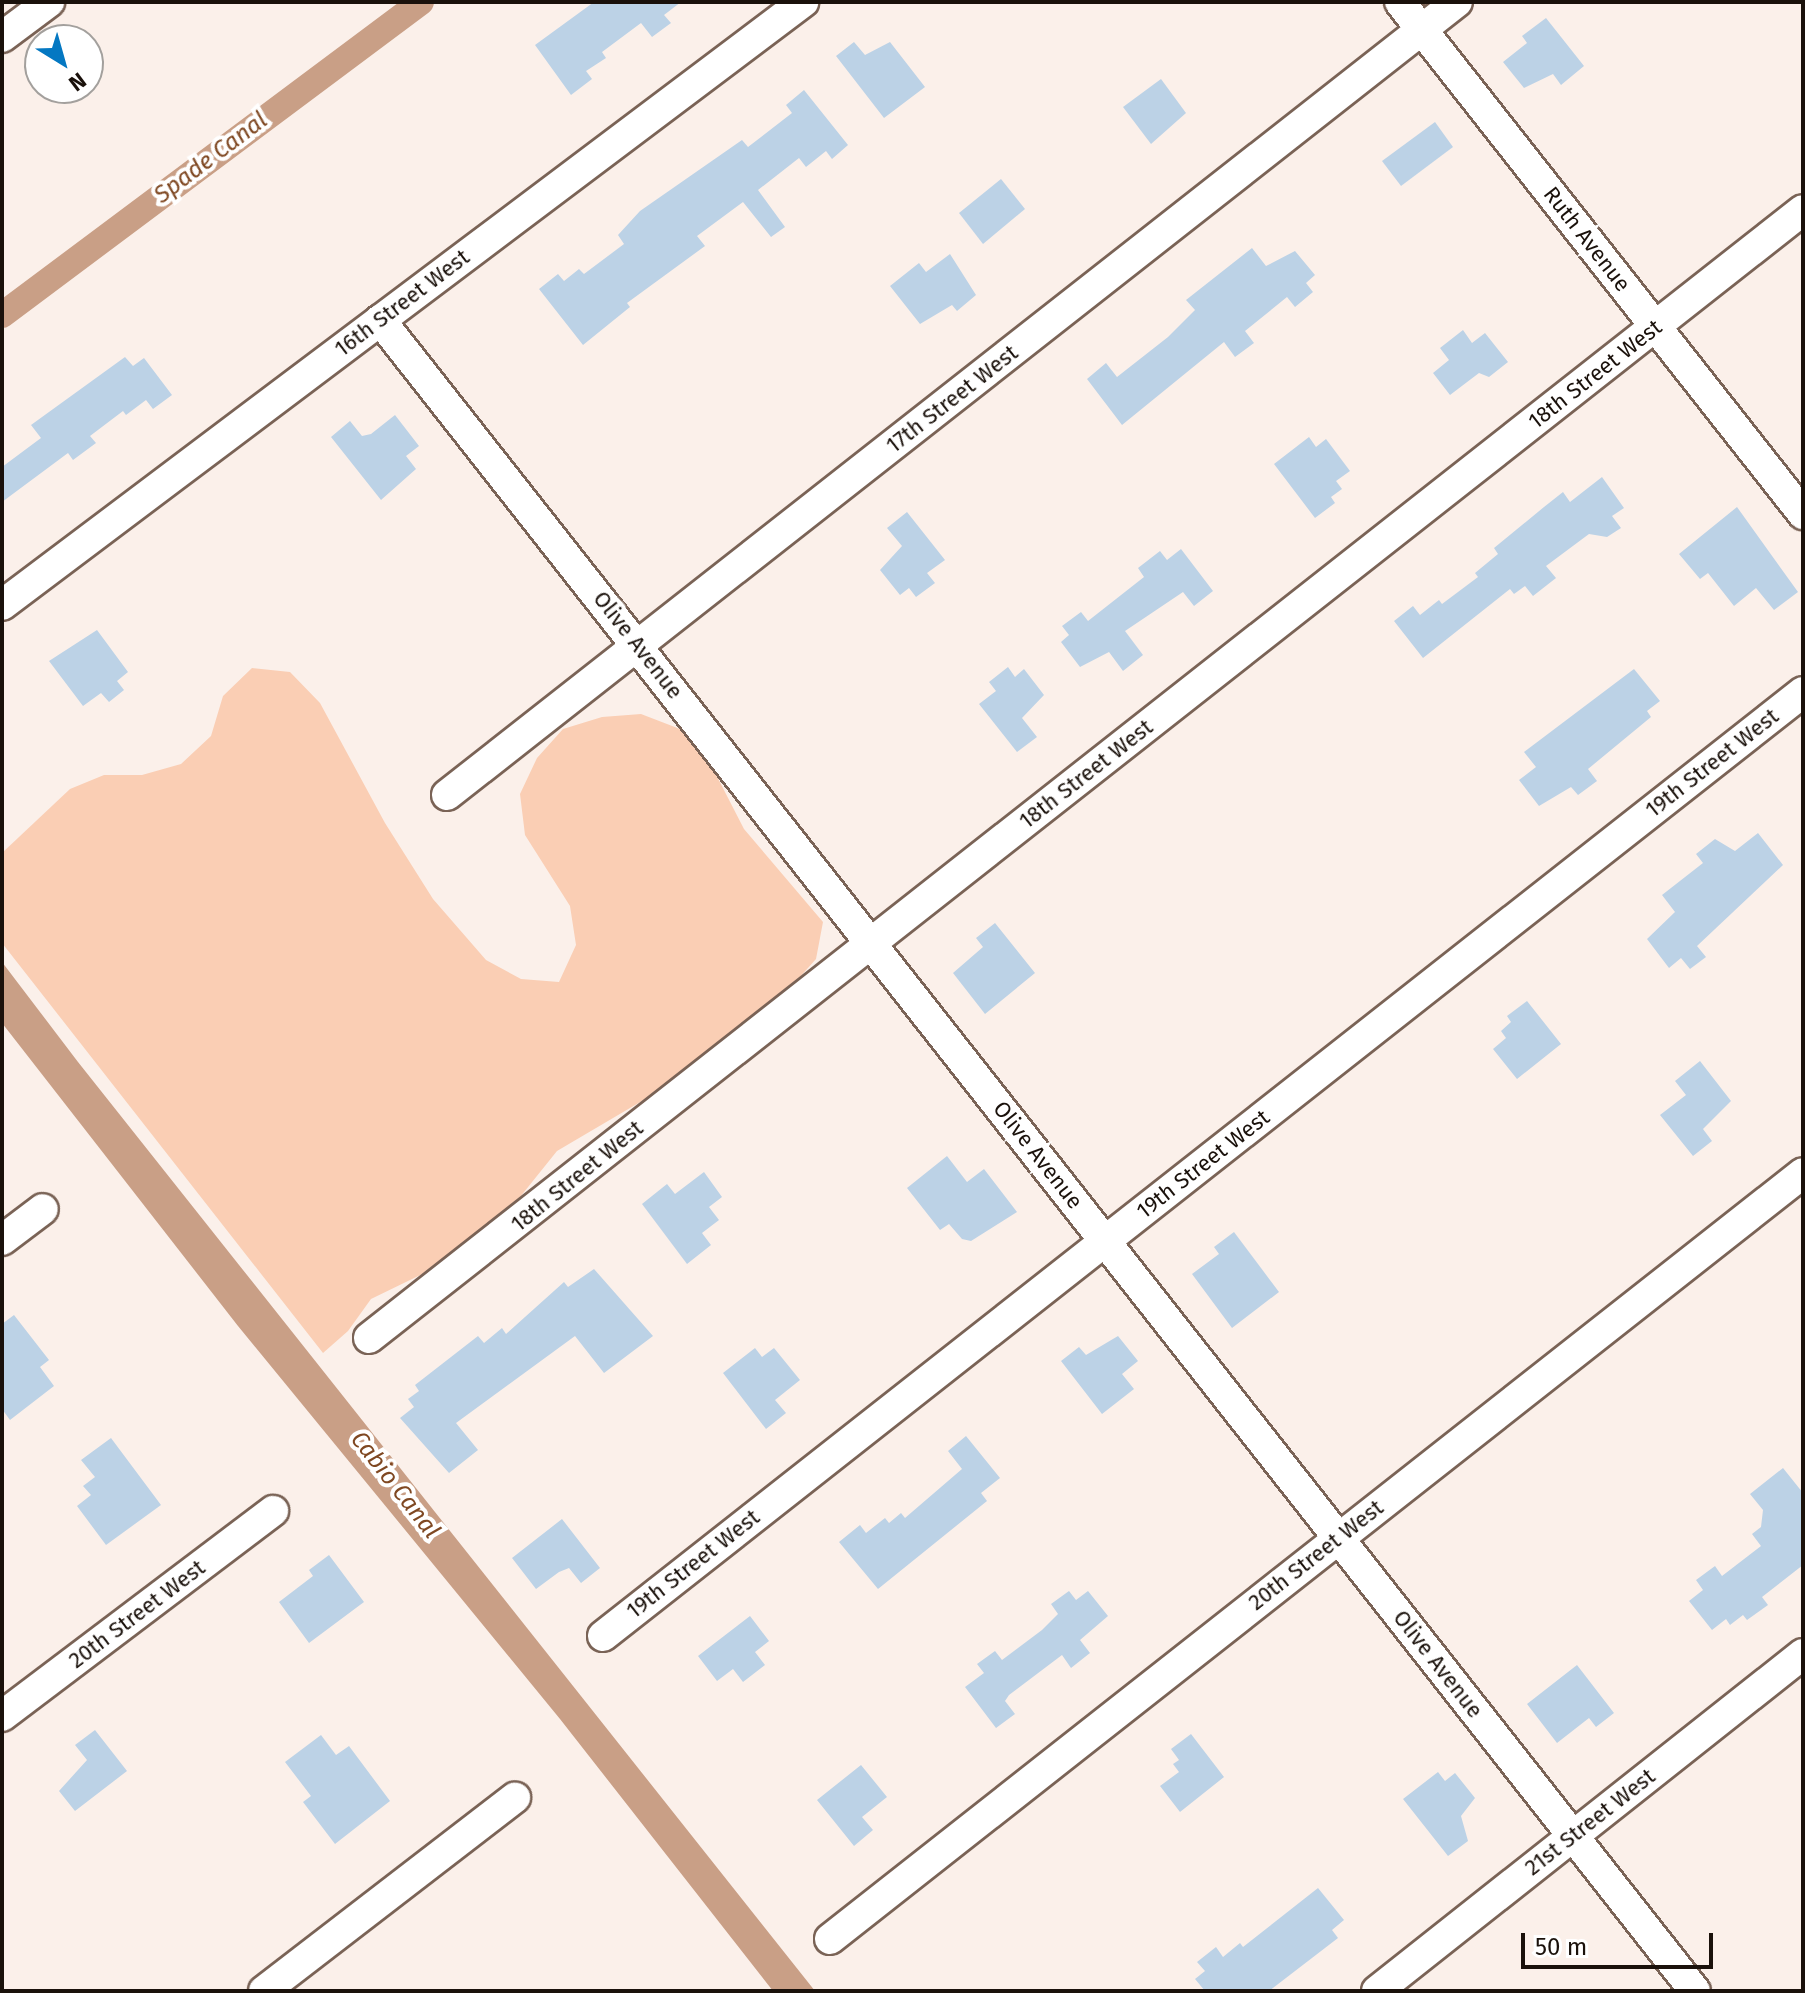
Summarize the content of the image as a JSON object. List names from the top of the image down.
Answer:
{
  "streets": {
    "street": [
      "Ruth Avenue",
      "16th Street West",
      "18th Street West",
      "17th Street West",
      "Olive Avenue",
      "19th Street West",
      "20th Street West",
      "21st Street West"
    ]
  },
  "crossings": [
    ["Ruth Avenue", "18th Street West"],
    ["Ruth Avenue", "17th Street West"],
    ["16th Street West", "Olive Avenue"],
    ["18th Street West", "Olive Avenue"],
    ["17th Street West", "Olive Avenue"],
    ["Olive Avenue", "19th Street West"],
    ["Olive Avenue", "20th Street West"],
    ["Olive Avenue", "21st Street West"]
  ],
  "water": ["Spade Canal", "Cabio Canal"],
  "scale_bar": "50 m",
  "north": "bottom right"
}
